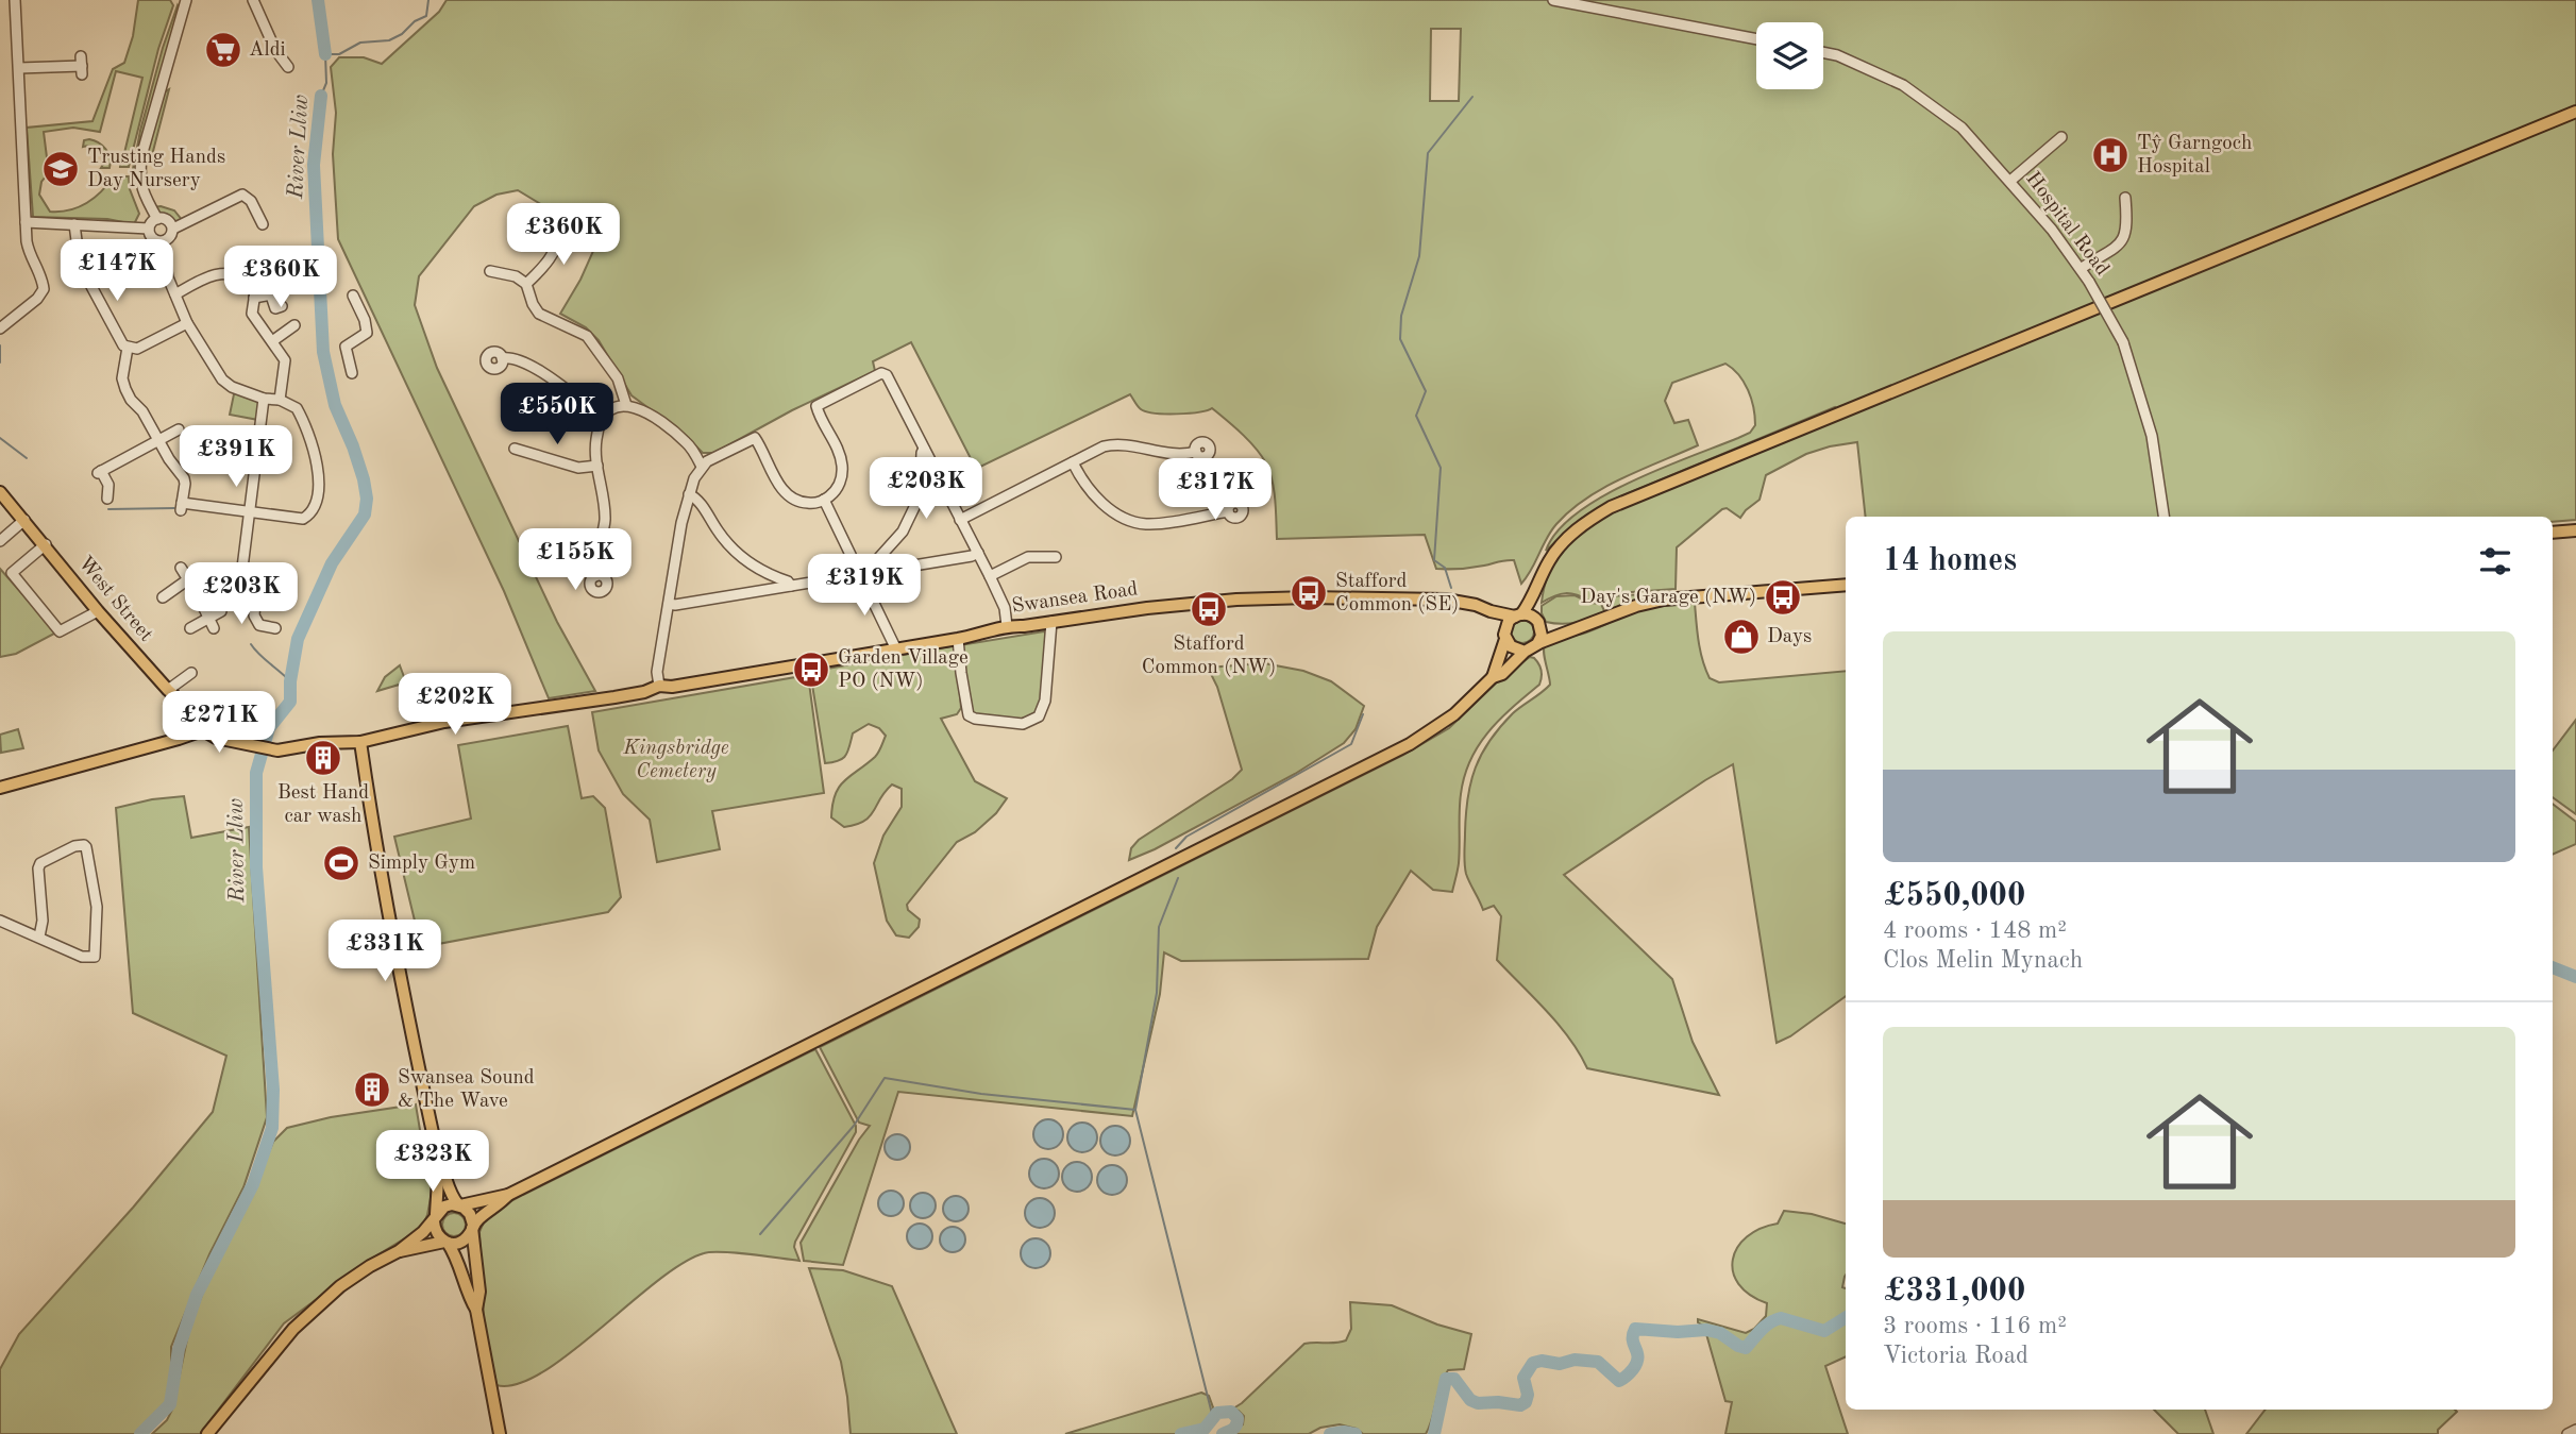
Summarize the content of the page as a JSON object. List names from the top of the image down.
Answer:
{
  "streets": {
    "main road": ["Swansea Road", "West Street"],
    "street": ["Hospital Road"]
  },
  "crossings": [
    ["Swansea Road", "West Street"]
  ],
  "water": ["River Lliw"],
  "parks": ["Kingsbridge Cemetery"],
  "places": {
    "supermarket": ["Aldi"],
    "hospital": ["Tŷ Garngoch Hospital"],
    "school or university": ["Trusting Hands Day Nursery"],
    "bus stop": [
      "Stafford Common (SE)",
      "Day's Garage (NW)",
      "Stafford Common (NW)",
      "Garden Village PO (NW)"
    ],
    "shop": ["Days"],
    "building": ["Best Hand car wash", "Swansea Sound & The Wave"],
    "sports": ["Simply Gym"]
  },
  "page": {
    "price": [
      "£360K",
      "£147K",
      "£360K",
      "£550K",
      "£391K",
      "£203K",
      "£317K",
      "£155K",
      "£319K",
      "£203K",
      "£202K",
      "£271K",
      "£331K",
      "£323K"
    ],
    "heading": "14 homes",
    "list": [
      {
        "name": "£550,000",
        "note": "4 rooms · 148 m² · Clos Melin Mynach"
      },
      {
        "name": "£331,000",
        "note": "3 rooms · 116 m² · Victoria Road"
      }
    ]
  }
}
